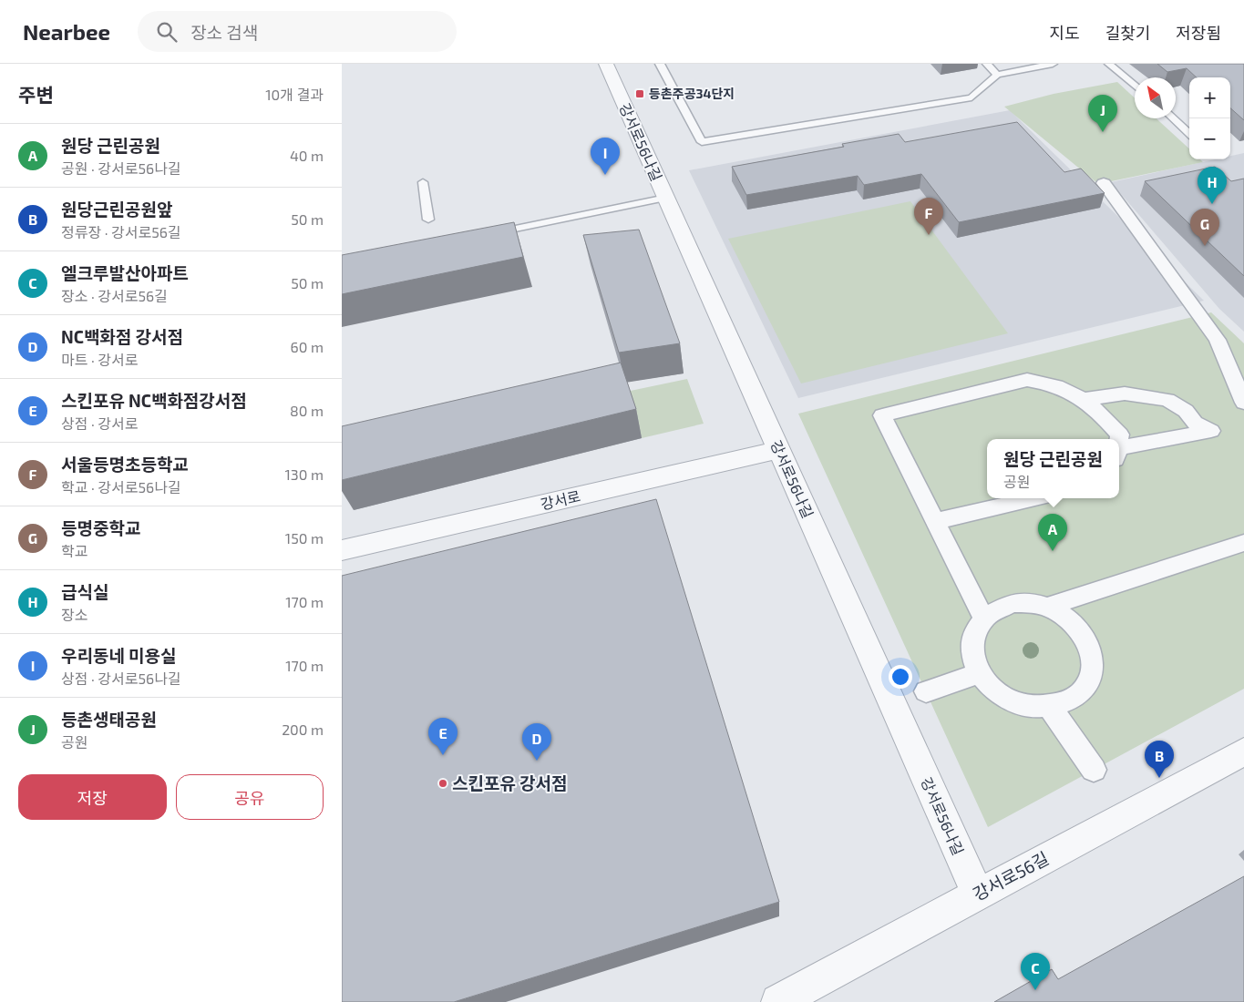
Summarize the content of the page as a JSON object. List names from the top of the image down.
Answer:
{
  "streets": {
    "street": ["강서로56나길", "강서로", "강서로56길"]
  },
  "crossings": [
    ["강서로56나길", "강서로"],
    ["강서로56나길", "강서로56길"]
  ],
  "places": {
    "transit": ["등촌주공34단지"],
    "other": ["스킨포유 강서점"]
  },
  "north": "top left",
  "page": {
    "header": "Nearbee",
    "search": "장소 검색",
    "nav": ["지도", "길찾기", "저장됨"],
    "heading": ["주변", "10개 결과"],
    "map_buttons": ["+", "−"],
    "pins": [
      "J",
      "I",
      "H",
      "F",
      "G",
      "A",
      "E",
      "D",
      "B",
      "C"
    ],
    "list": [
      {
        "mark": "A",
        "name": "원당 근린공원",
        "note": "공원 · 강서로56나길",
        "value": "40 m"
      },
      {
        "mark": "B",
        "name": "원당근린공원앞",
        "note": "정류장 · 강서로56길",
        "value": "50 m"
      },
      {
        "mark": "C",
        "name": "엘크루발산아파트",
        "note": "장소 · 강서로56길",
        "value": "50 m"
      },
      {
        "mark": "D",
        "name": "NC백화점 강서점",
        "note": "마트 · 강서로",
        "value": "60 m"
      },
      {
        "mark": "E",
        "name": "스킨포유 NC백화점강서점",
        "note": "상점 · 강서로",
        "value": "80 m"
      },
      {
        "mark": "F",
        "name": "서울등명초등학교",
        "note": "학교 · 강서로56나길",
        "value": "130 m"
      },
      {
        "mark": "G",
        "name": "등명중학교",
        "note": "학교",
        "value": "150 m"
      },
      {
        "mark": "H",
        "name": "급식실",
        "note": "장소",
        "value": "170 m"
      },
      {
        "mark": "I",
        "name": "우리동네 미용실",
        "note": "상점 · 강서로56나길",
        "value": "170 m"
      },
      {
        "mark": "J",
        "name": "등촌생태공원",
        "note": "공원",
        "value": "200 m"
      }
    ],
    "popup": ["원당 근린공원", "공원"],
    "buttons": ["저장", "공유"]
  }
}
